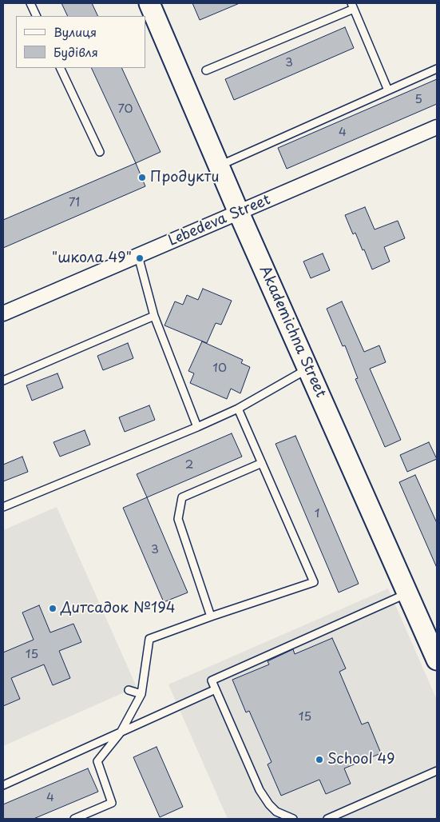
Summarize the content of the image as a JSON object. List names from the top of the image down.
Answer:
{
  "streets": {
    "main road": ["Akademichna Street"],
    "street": ["Lebedeva Street"]
  },
  "crossings": [
    ["Lebedeva Street", "Akademichna Street"]
  ],
  "places": [
    "Продукти",
    "\"школа 49\"",
    "Дитсадок №194",
    "School 49"
  ],
  "house_numbers": [
    "3",
    "5",
    "70",
    "4",
    "71",
    "10",
    "2",
    "1",
    "3",
    "15",
    "15",
    "4"
  ],
  "legend": ["Вулиця", "Будівля"]
}
